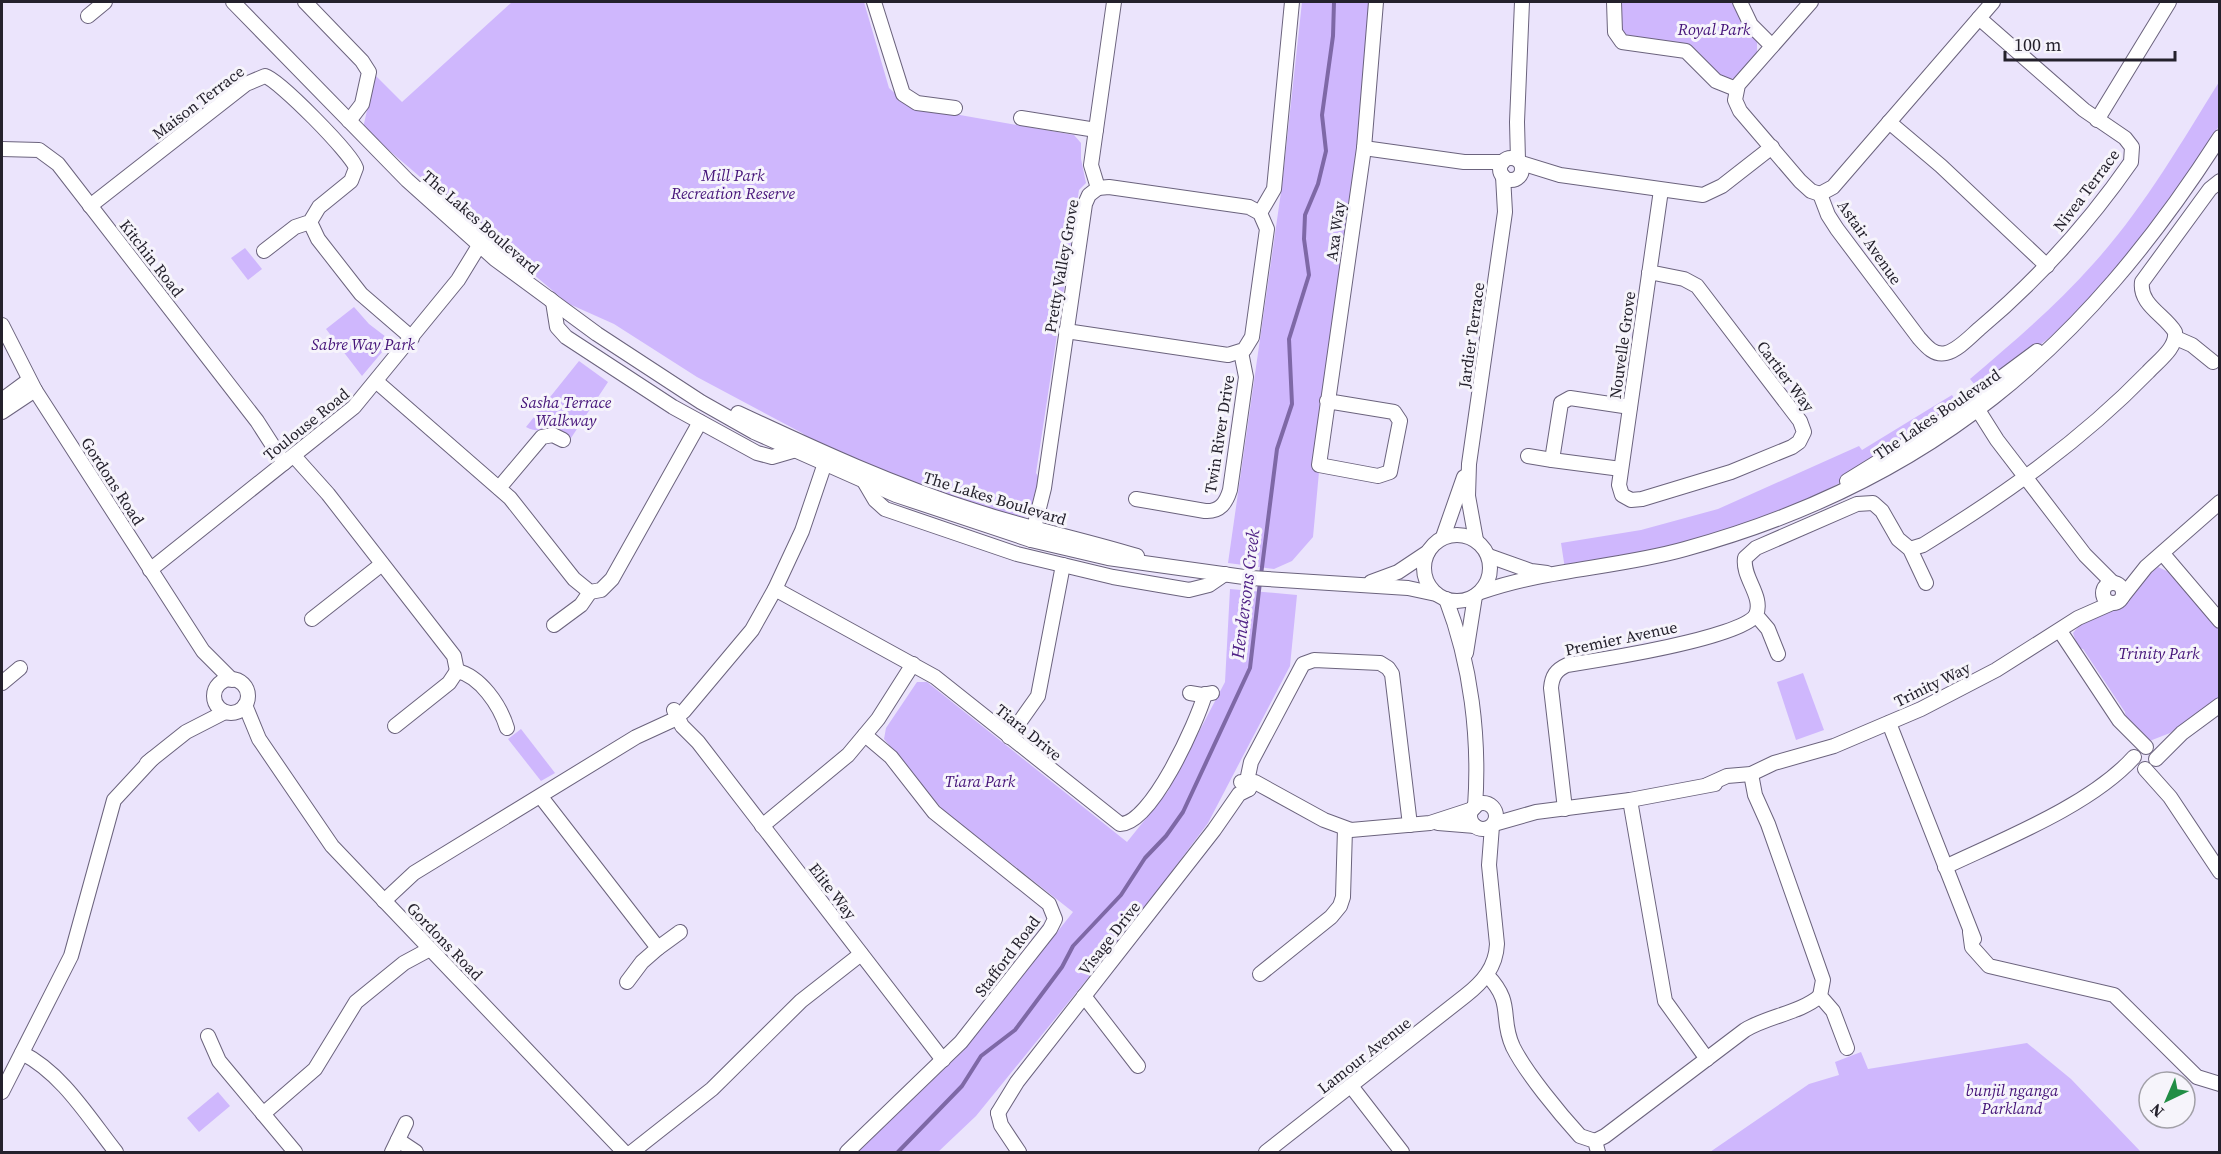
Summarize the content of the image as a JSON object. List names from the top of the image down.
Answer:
{
  "streets": {
    "street": [
      "Maison Terrace",
      "Nivea Terrace",
      "The Lakes Boulevard",
      "Axa Way",
      "Astair Avenue",
      "Kitchin Road",
      "Pretty Valley Grove",
      "Jardier Terrace",
      "Nouvelle Grove",
      "Cartier Way",
      "Toulouse Road",
      "Twin River Drive",
      "Gordons Road",
      "Premier Avenue",
      "Trinity Way",
      "Tiara Drive",
      "Elite Way",
      "Visage Drive",
      "Stafford Road",
      "Lamour Avenue"
    ]
  },
  "crossings": [
    ["Maison Terrace", "Kitchin Road"],
    ["Nivea Terrace", "Astair Avenue"],
    ["The Lakes Boulevard", "Pretty Valley Grove"],
    ["The Lakes Boulevard", "Jardier Terrace"],
    ["The Lakes Boulevard", "Toulouse Road"],
    ["Kitchin Road", "Toulouse Road"],
    ["Nouvelle Grove", "Cartier Way"],
    ["Toulouse Road", "Gordons Road"],
    ["Premier Avenue", "Trinity Way"],
    ["Elite Way", "Stafford Road"]
  ],
  "water": ["Hendersons Creek"],
  "parks": [
    "Royal Park",
    "Mill Park Recreation Reserve",
    "Sabre Way Park",
    "Sasha Terrace Walkway",
    "Trinity Park",
    "Tiara Park",
    "bunjil nganga Parkland"
  ],
  "scale_bar": "100 m",
  "north": "bottom left"
}
